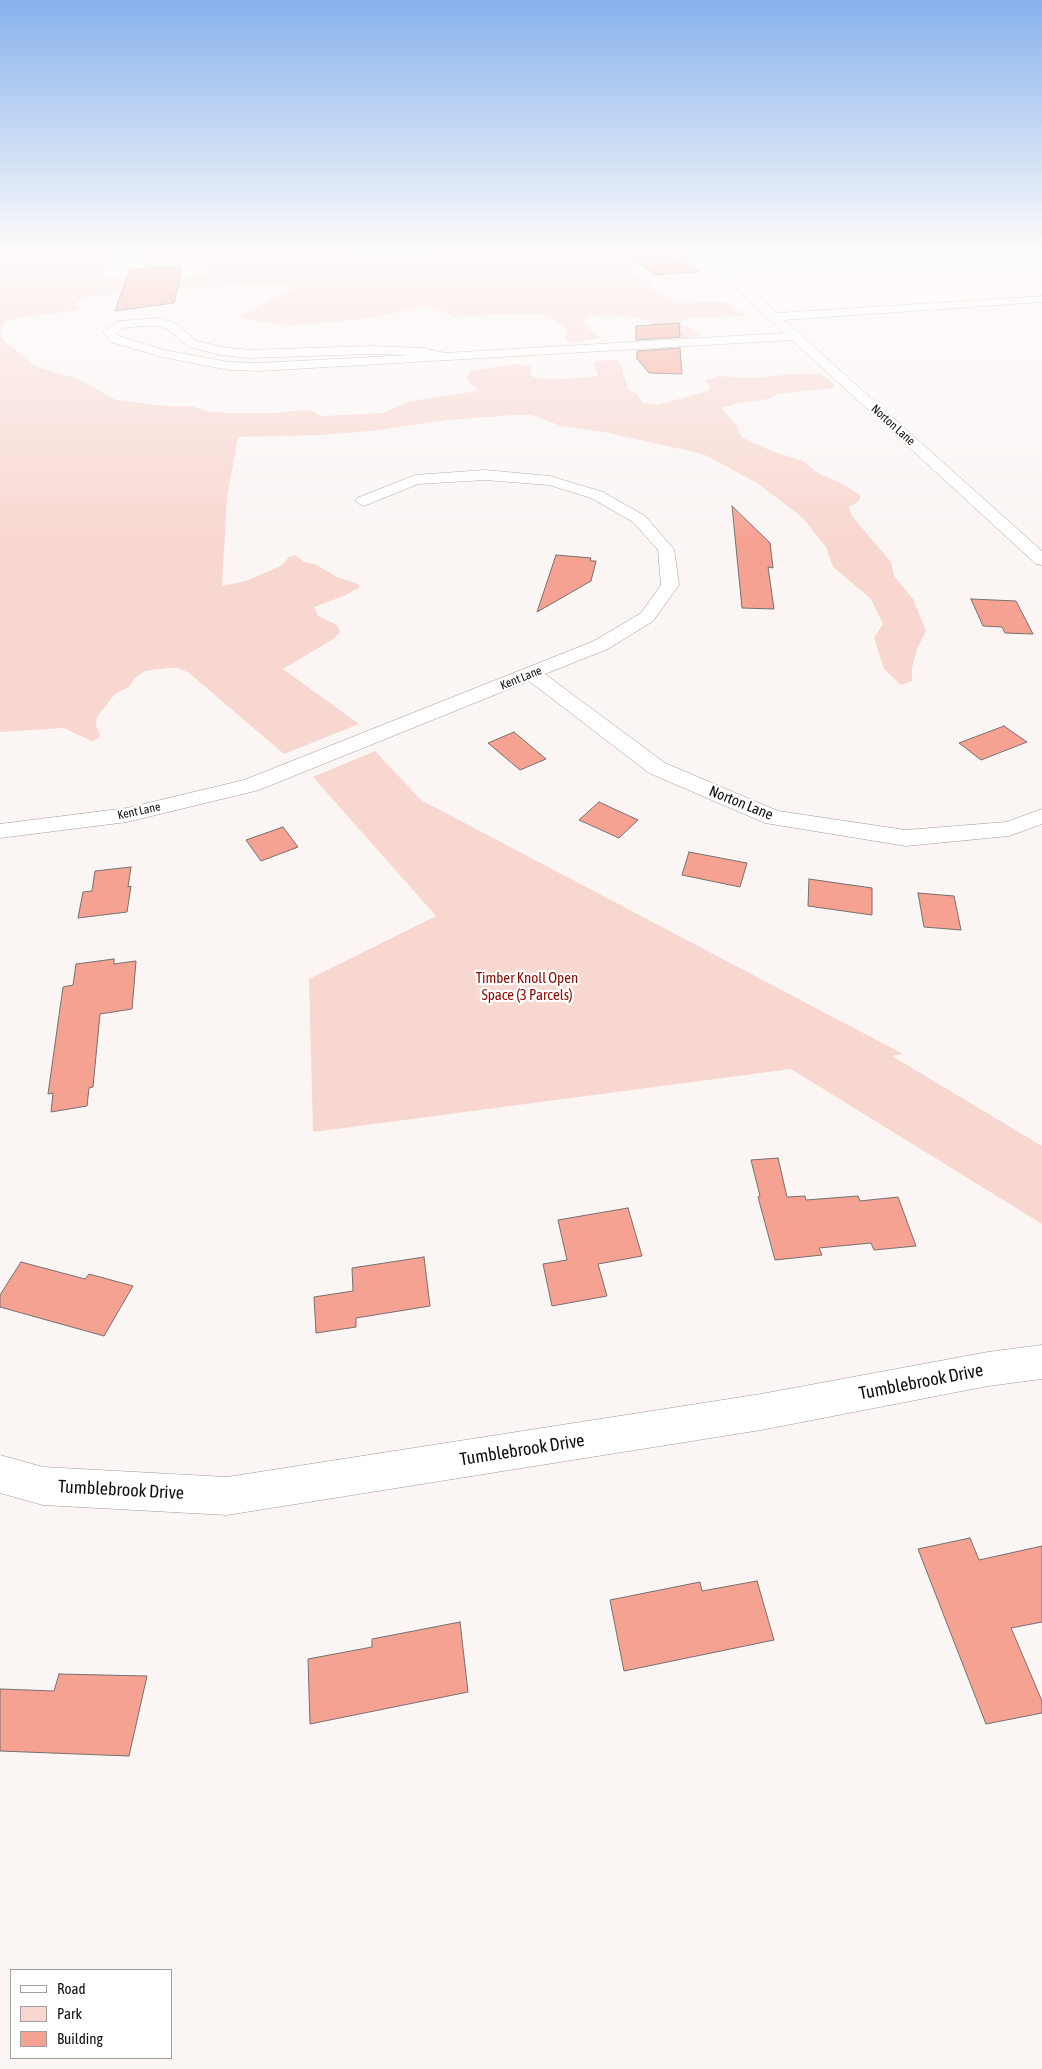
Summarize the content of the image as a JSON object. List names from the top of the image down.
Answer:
{
  "streets": {
    "street": ["Norton Lane", "Kent Lane", "Tumblebrook Drive"]
  },
  "crossings": [
    ["Norton Lane", "Kent Lane"]
  ],
  "parks": ["Timber Knoll Open Space (3 Parcels)"],
  "legend": ["Road", "Park", "Building"]
}
